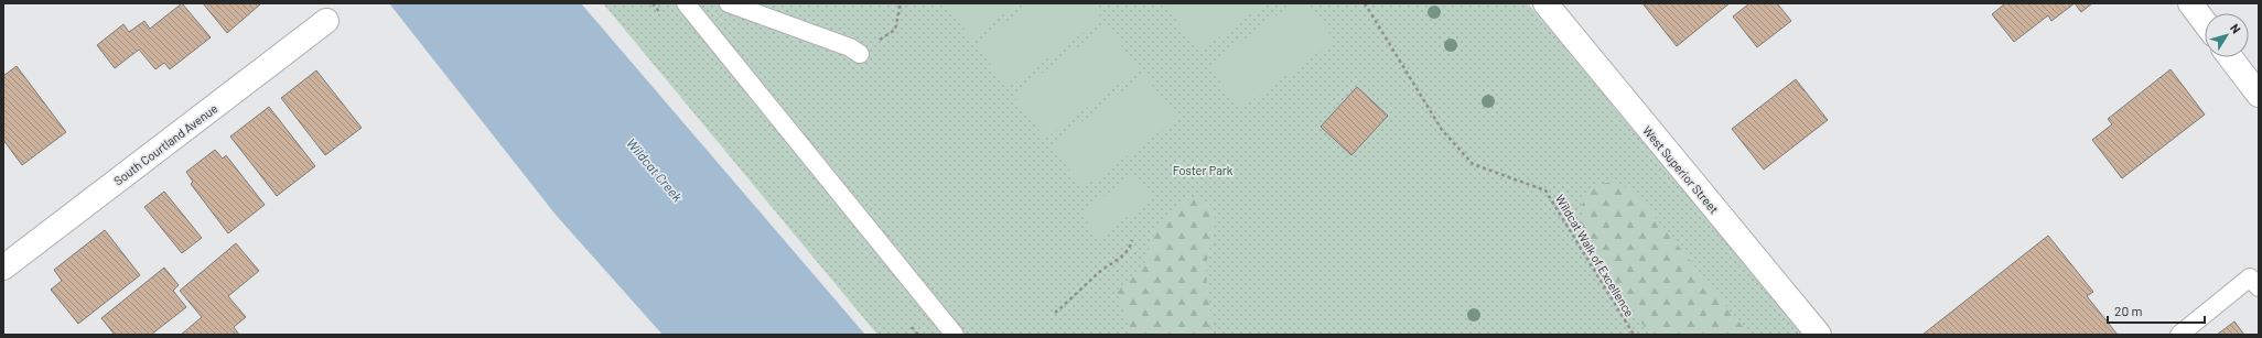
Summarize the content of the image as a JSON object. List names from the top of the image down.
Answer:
{
  "streets": {
    "street": ["South Courtland Avenue", "West Superior Street"],
    "path": ["Wildcat Walk of Excellence"]
  },
  "water": ["Wildcat Creek"],
  "parks": ["Foster Park"],
  "scale_bar": "20 m",
  "north": "top right"
}
